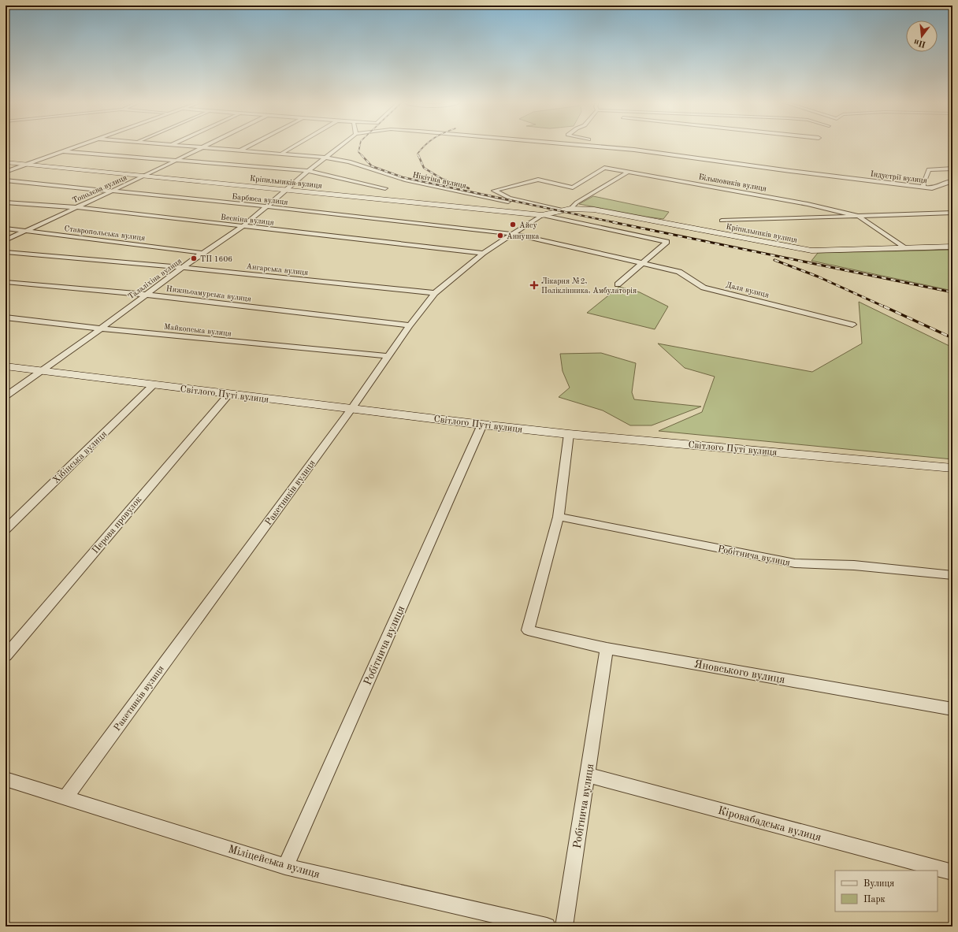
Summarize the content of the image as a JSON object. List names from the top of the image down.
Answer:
{
  "streets": {
    "street": [
      "Індустрії вулиця",
      "Нікітіна вулиця",
      "Кріпильників вулиця",
      "Більшовиків вулиця",
      "Тополєва вулиця",
      "Барбюса вулиця",
      "Весніна вулиця",
      "Ставропольська вулиця",
      "Ангарська вулиця",
      "Талаліхіна вулиця",
      "Даля вулиця",
      "Нижньоамурська вулиця",
      "Майкопська вулиця",
      "Світлого Путі вулиця",
      "Хібінська вулиця",
      "Ракетників вулиця",
      "Перова провулок",
      "Робітнича вулиця",
      "Яновського вулиця",
      "Кіровабадська вулиця",
      "Міліцейська вулиця"
    ]
  },
  "crossings": [
    ["Нікітіна вулиця", "Кріпильників вулиця"],
    ["Нікітіна вулиця", "Тополєва вулиця"],
    ["Нікітіна вулиця", "Талаліхіна вулиця"],
    ["Кріпильників вулиця", "Більшовиків вулиця"],
    ["Кріпильників вулиця", "Тополєва вулиця"],
    ["Кріпильників вулиця", "Талаліхіна вулиця"],
    ["Кріпильників вулиця", "Ракетників вулиця"],
    ["Тополєва вулиця", "Барбюса вулиця"],
    ["Тополєва вулиця", "Весніна вулиця"],
    ["Тополєва вулиця", "Ставропольська вулиця"],
    ["Барбюса вулиця", "Талаліхіна вулиця"],
    ["Барбюса вулиця", "Даля вулиця"],
    ["Барбюса вулиця", "Ракетників вулиця"],
    ["Весніна вулиця", "Талаліхіна вулиця"],
    ["Весніна вулиця", "Ракетників вулиця"],
    ["Ставропольська вулиця", "Талаліхіна вулиця"],
    ["Ангарська вулиця", "Талаліхіна вулиця"],
    ["Ангарська вулиця", "Ракетників вулиця"],
    ["Талаліхіна вулиця", "Нижньоамурська вулиця"],
    ["Талаліхіна вулиця", "Майкопська вулиця"],
    ["Талаліхіна вулиця", "Світлого Путі вулиця"],
    ["Даля вулиця", "Ракетників вулиця"],
    ["Нижньоамурська вулиця", "Ракетників вулиця"],
    ["Майкопська вулиця", "Ракетників вулиця"],
    ["Світлого Путі вулиця", "Хібінська вулиця"],
    ["Світлого Путі вулиця", "Ракетників вулиця"],
    ["Світлого Путі вулиця", "Перова провулок"],
    ["Світлого Путі вулиця", "Робітнича вулиця"],
    ["Ракетників вулиця", "Міліцейська вулиця"],
    ["Робітнича вулиця", "Яновського вулиця"],
    ["Робітнича вулиця", "Кіровабадська вулиця"],
    ["Робітнича вулиця", "Міліцейська вулиця"]
  ],
  "places": {
    "other": ["Айсу", "Аннушка", "ТП 1606"],
    "health": ["Лікарня №2, Поліклінника, Амбулаторія"]
  },
  "legend": ["Вулиця", "Парк"],
  "north": "bottom"
}
